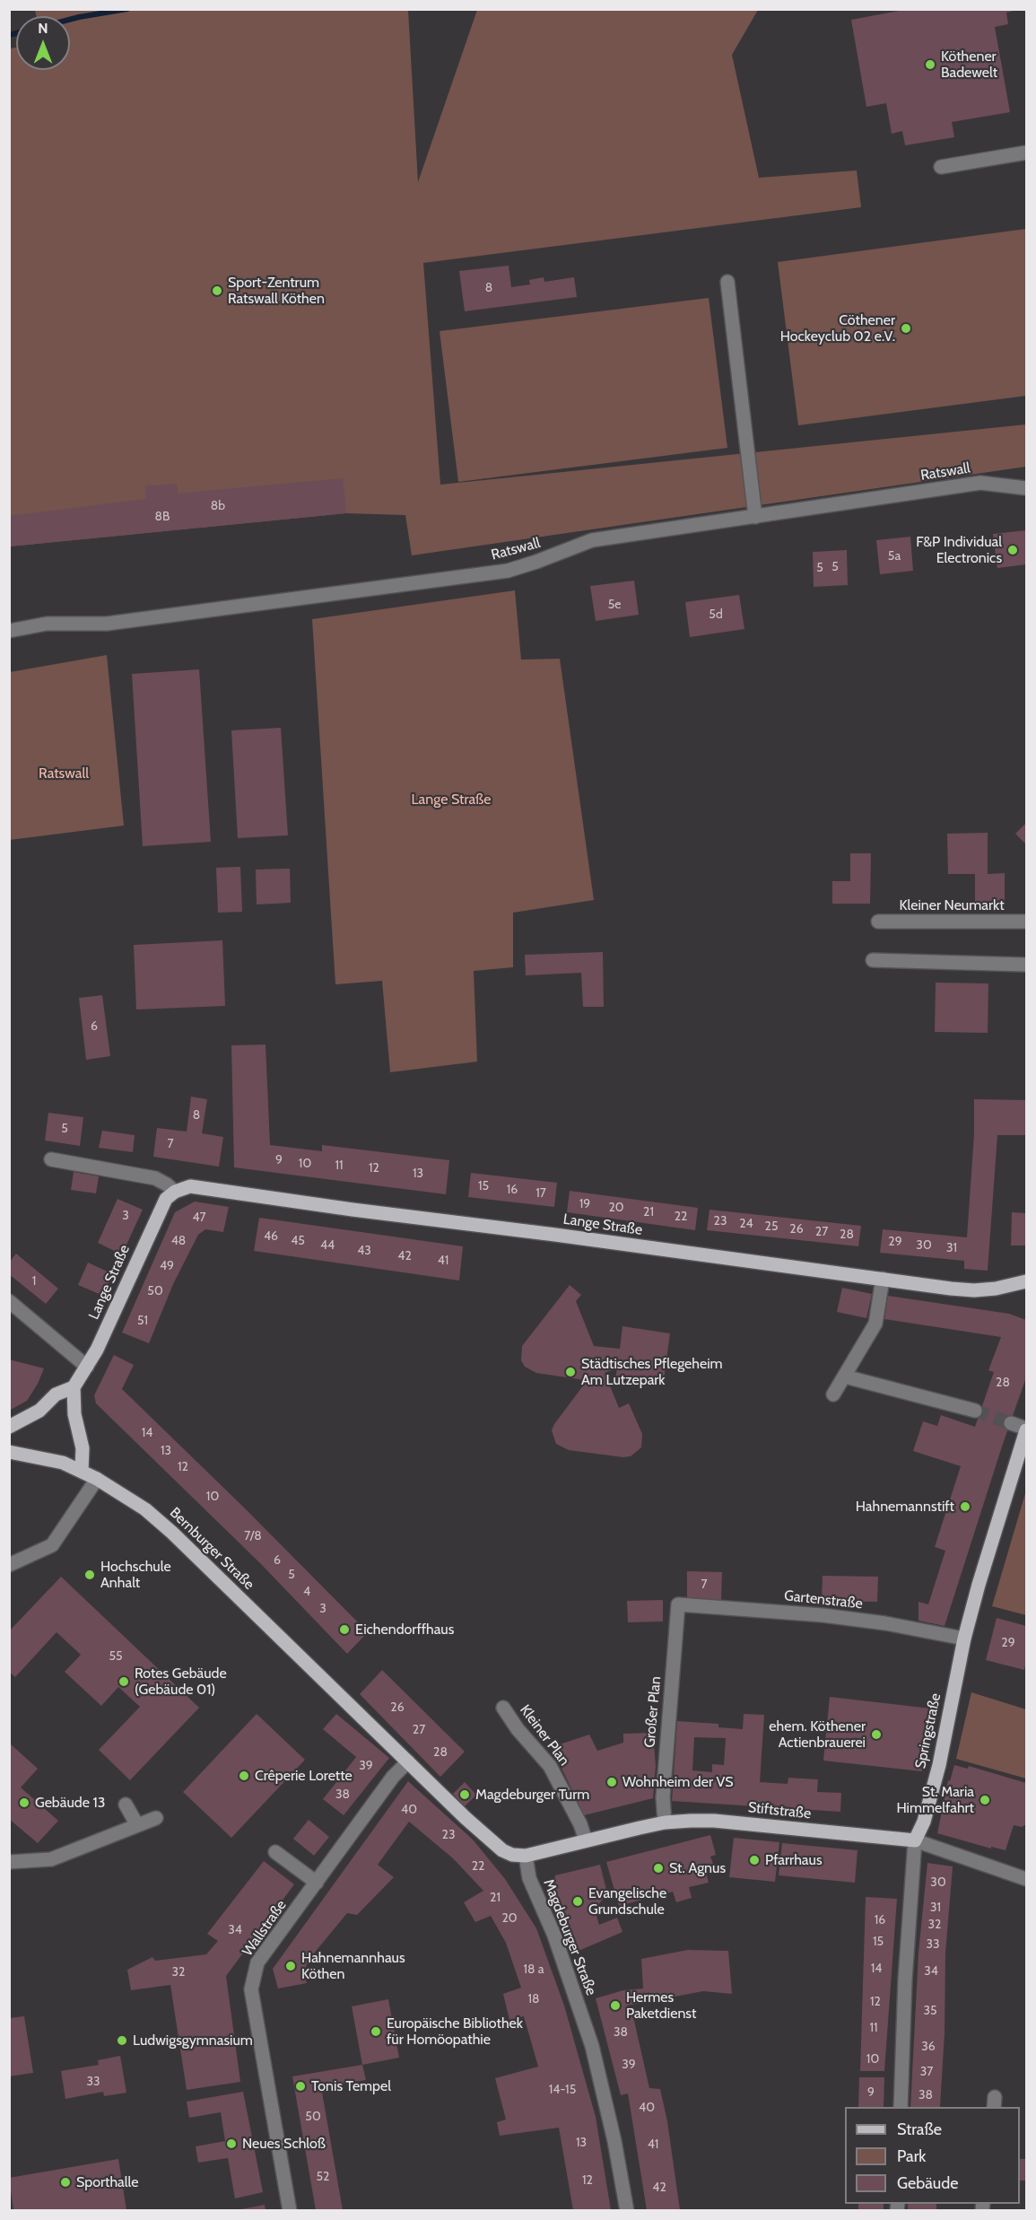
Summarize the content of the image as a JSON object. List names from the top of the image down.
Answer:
{
  "streets": {
    "main road": [
      "Lange Straße",
      "Bernburger Straße",
      "Springstraße",
      "Stiftstraße"
    ],
    "street": [
      "Ratswall",
      "Kleiner Neumarkt",
      "Gartenstraße",
      "Großer Plan",
      "Kleiner Plan",
      "Wallstraße",
      "Magdeburger Straße"
    ]
  },
  "crossings": [
    ["Bernburger Straße", "Wallstraße"],
    ["Gartenstraße", "Großer Plan"],
    ["Gartenstraße", "Springstraße"],
    ["Großer Plan", "Stiftstraße"],
    ["Springstraße", "Stiftstraße"],
    ["Kleiner Plan", "Stiftstraße"],
    ["Stiftstraße", "Magdeburger Straße"]
  ],
  "parks": ["Ratswall", "Lange Straße"],
  "places": [
    "Köthener Badewelt",
    "Sport-Zentrum Ratswall Köthen",
    "Cöthener Hockeyclub 02 e.V.",
    "F&P Individual Electronics",
    "Städtisches Pflegeheim Am Lutzepark",
    "Hahnemannstift",
    "Hochschule Anhalt",
    "Eichendorffhaus",
    "Rotes Gebäude (Gebäude 01)",
    "ehem. Köthener Actienbrauerei",
    "Crêperie Lorette",
    "Wohnheim der VS",
    "Magdeburger Turm",
    "St. Maria Himmelfahrt",
    "Gebäude 13",
    "Pfarrhaus",
    "St. Agnus",
    "Evangelische Grundschule",
    "Hahnemannhaus Köthen",
    "Hermes Paketdienst",
    "Europäische Bibliothek für Homöopathie",
    "Ludwigsgymnasium",
    "Tonis Tempel",
    "Neues Schloß",
    "Sporthalle"
  ],
  "house_numbers": [
    "8",
    "8b",
    "8B",
    "5a",
    "5",
    "5",
    "5e",
    "5d",
    "6",
    "8",
    "5",
    "7",
    "9",
    "10",
    "11",
    "12",
    "13",
    "15",
    "16",
    "17",
    "19",
    "20",
    "21",
    "3",
    "22",
    "47",
    "23",
    "24",
    "25",
    "26",
    "27",
    "28",
    "46",
    "48",
    "45",
    "29",
    "44",
    "30",
    "31",
    "43",
    "42",
    "41",
    "49",
    "1",
    "50",
    "51",
    "28",
    "14",
    "13",
    "12",
    "10",
    "7/8",
    "6",
    "5",
    "7",
    "4",
    "3",
    "29",
    "55",
    "26",
    "27",
    "28",
    "39",
    "38",
    "40",
    "23",
    "22",
    "30",
    "21",
    "31",
    "20",
    "16",
    "32",
    "34",
    "15",
    "33",
    "14",
    "18 a",
    "34",
    "32",
    "18",
    "12",
    "35",
    "11",
    "38",
    "36",
    "10",
    "39",
    "37",
    "33",
    "14-15",
    "9",
    "38",
    "40",
    "50",
    "13",
    "41",
    "52",
    "12",
    "42"
  ],
  "legend": ["Straße", "Park", "Gebäude"],
  "north": "top"
}
